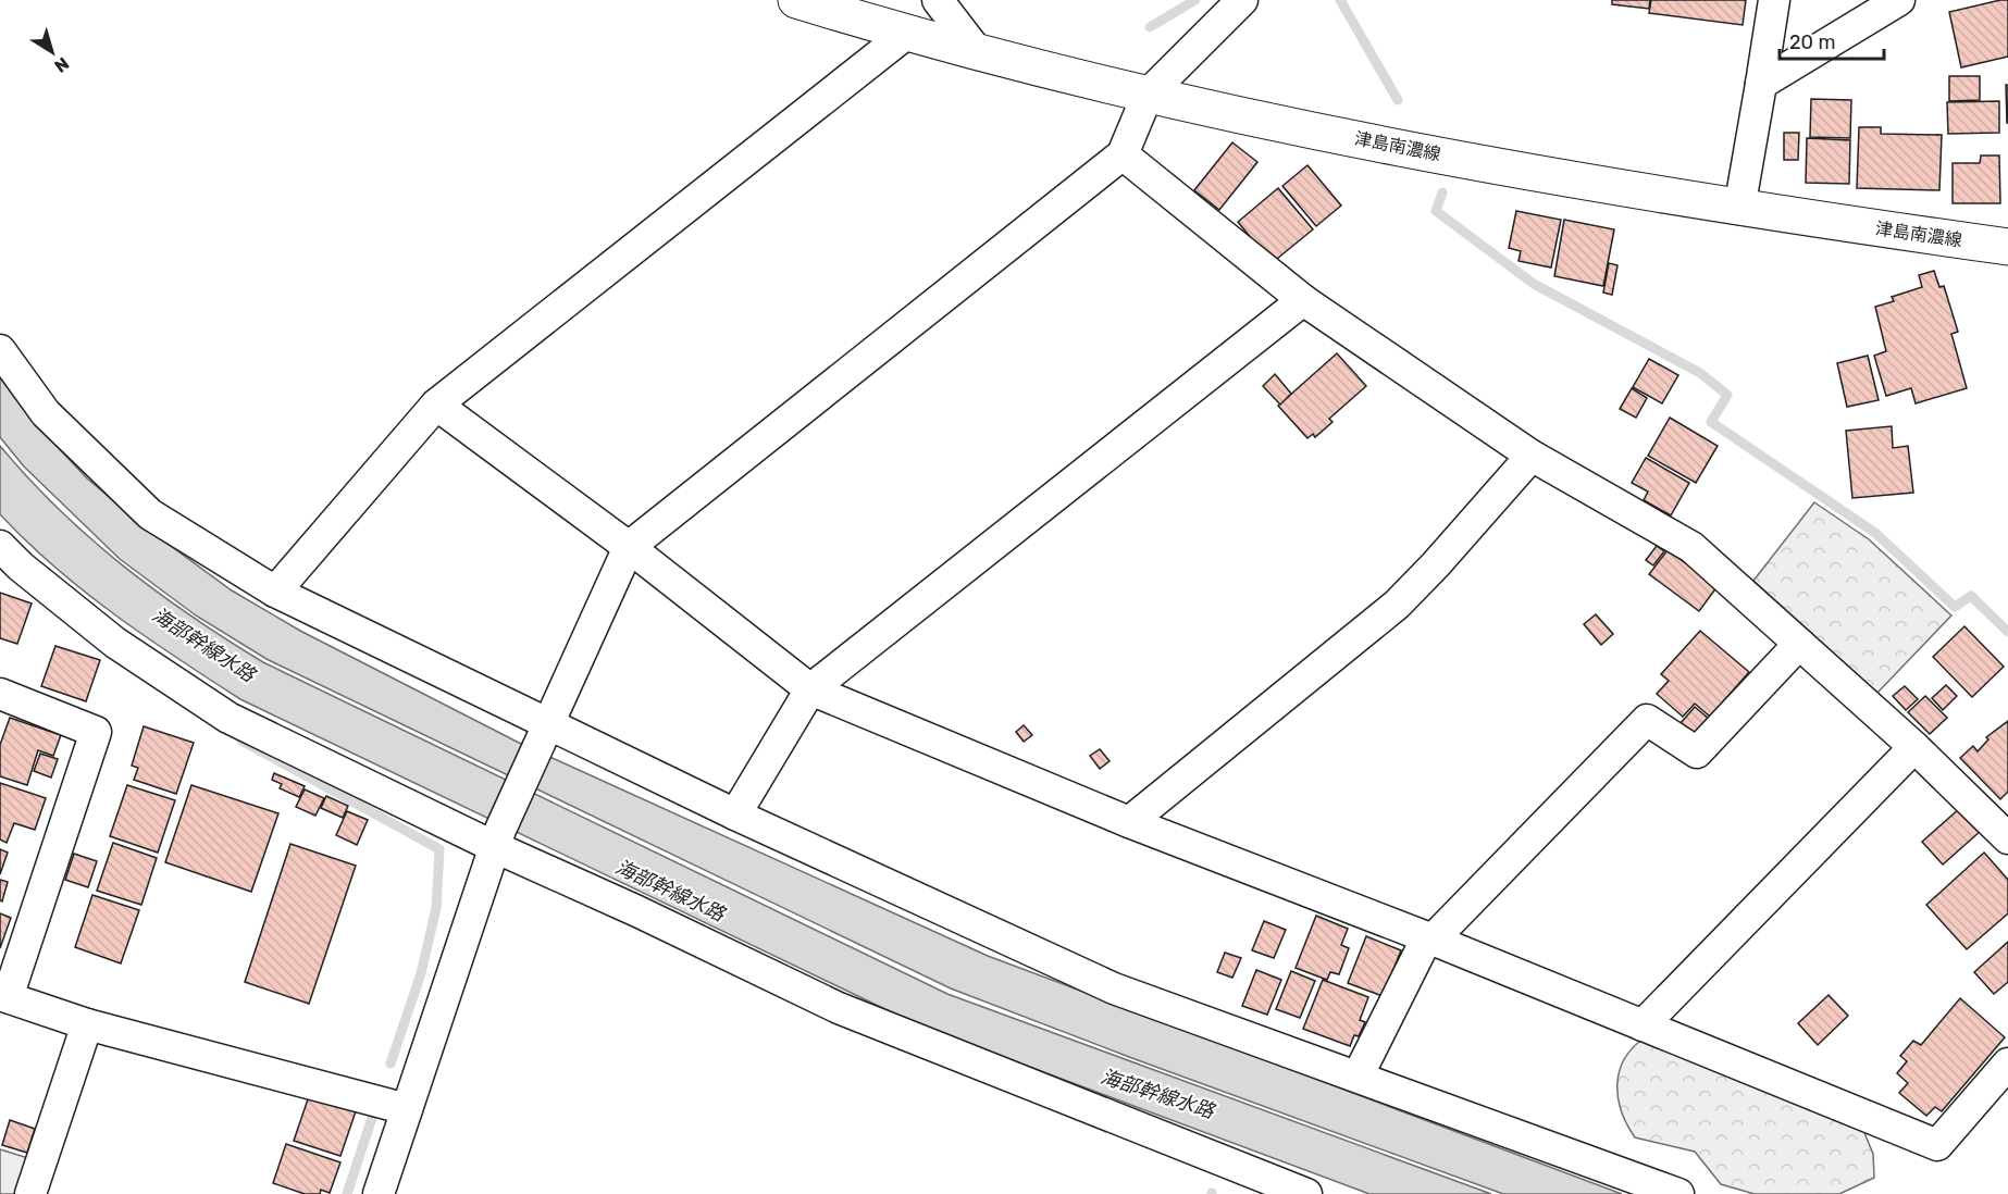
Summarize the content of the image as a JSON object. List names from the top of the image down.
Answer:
{
  "streets": {
    "main road": ["津島南濃線"]
  },
  "water": ["海部幹線水路"],
  "scale_bar": "20 m",
  "north": "bottom right"
}
